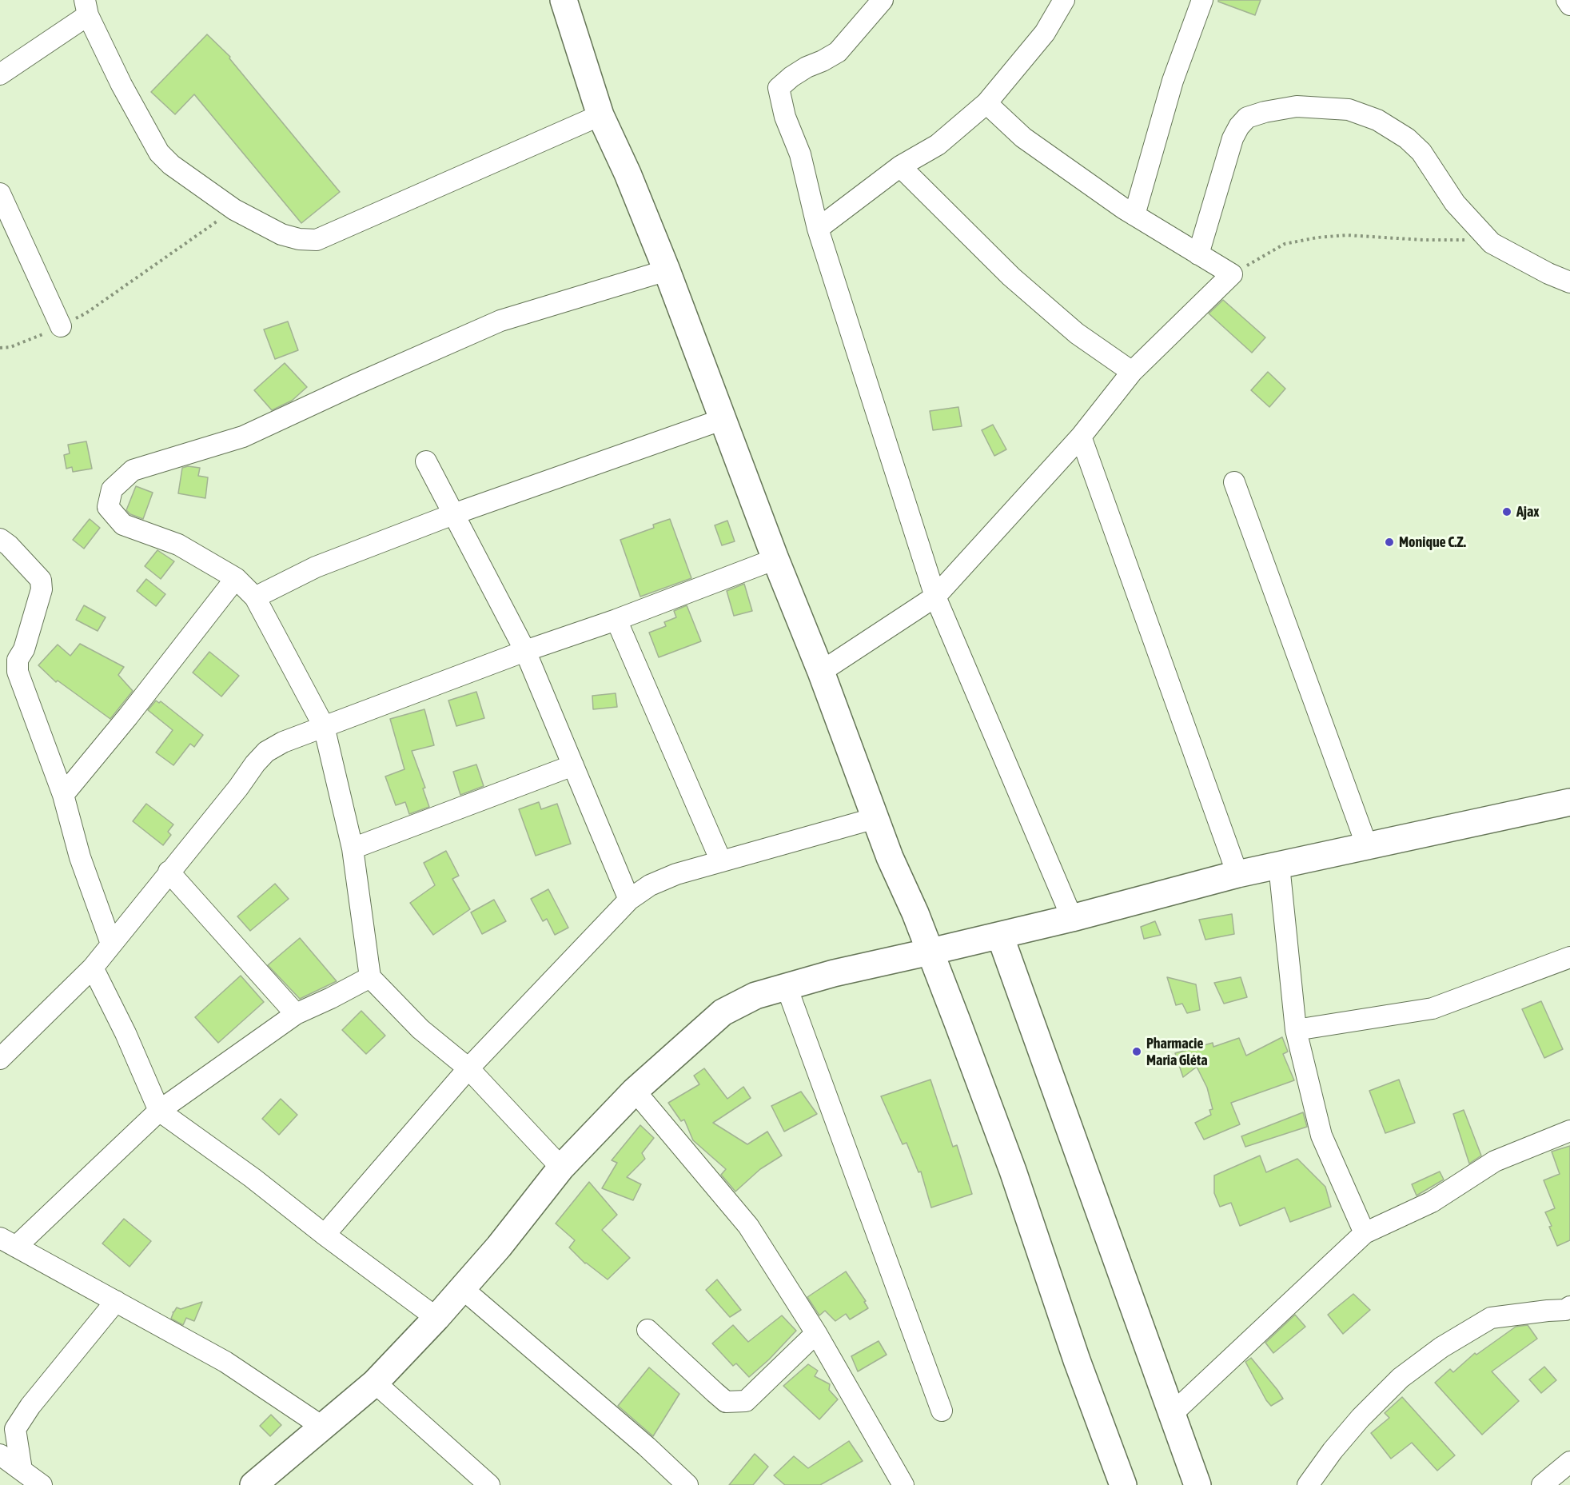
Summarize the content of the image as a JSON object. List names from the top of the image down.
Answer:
{
  "places": ["Ajax", "Monique C.Z.", "Pharmacie Maria Gléta"]
}
